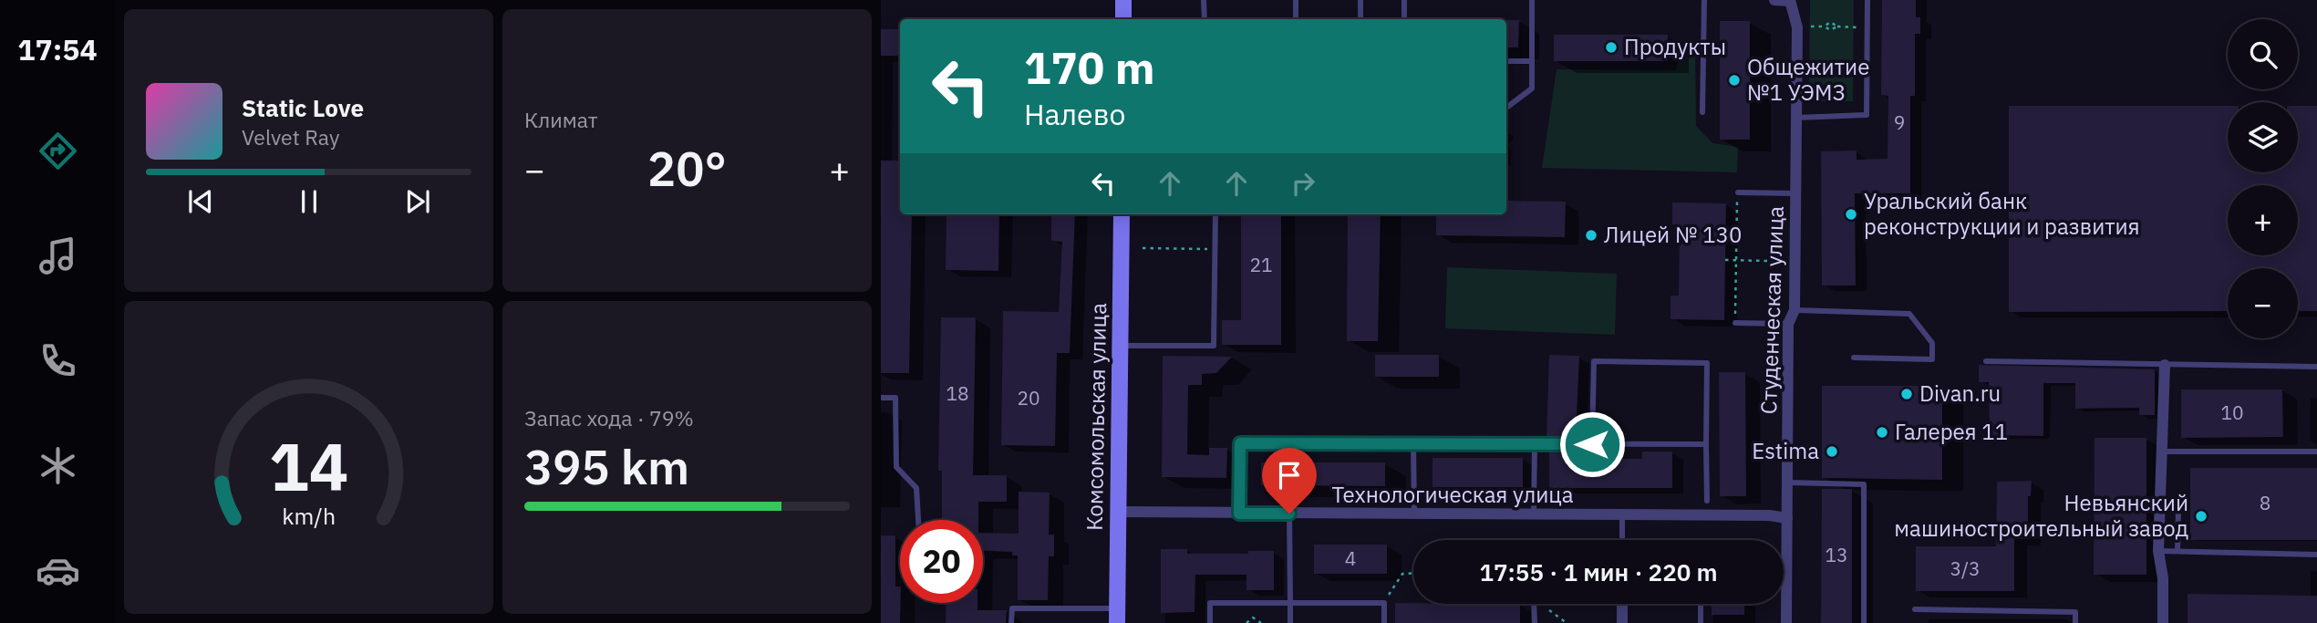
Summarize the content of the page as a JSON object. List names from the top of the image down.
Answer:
{
  "streets": {
    "main road": ["Комсомольская улица"],
    "street": ["Студенческая улица", "Технологическая улица"]
  },
  "crossings": [
    ["Студенческая улица", "Технологическая улица"],
    ["Комсомольская улица", "Технологическая улица"]
  ],
  "places": [
    "Продукты",
    "Общежитие №1 УЭМЗ",
    "Уральский банк реконструкции и развития",
    "Лицей № 130",
    "Divan.ru",
    "Галерея 11",
    "Estima",
    "Невьянский машиностроительный завод"
  ],
  "house_numbers": [
    "9",
    "21",
    "18",
    "20",
    "10",
    "8",
    "13",
    "4",
    "3/3"
  ],
  "page": {
    "tabs": "17:54",
    "tile": [
      "Климат",
      ["Запас хода · 79%", "395 km"]
    ],
    "map_buttons": ["+", "−"],
    "turn": ["170 m", "Налево"],
    "song": ["Static Love", "Velvet Ray"],
    "heat": ["−", "20°", "+"],
    "limit": "20",
    "trip": "17:55 · 1 мин · 220 m",
    "gauge": ["14", "km/h"]
  }
}
